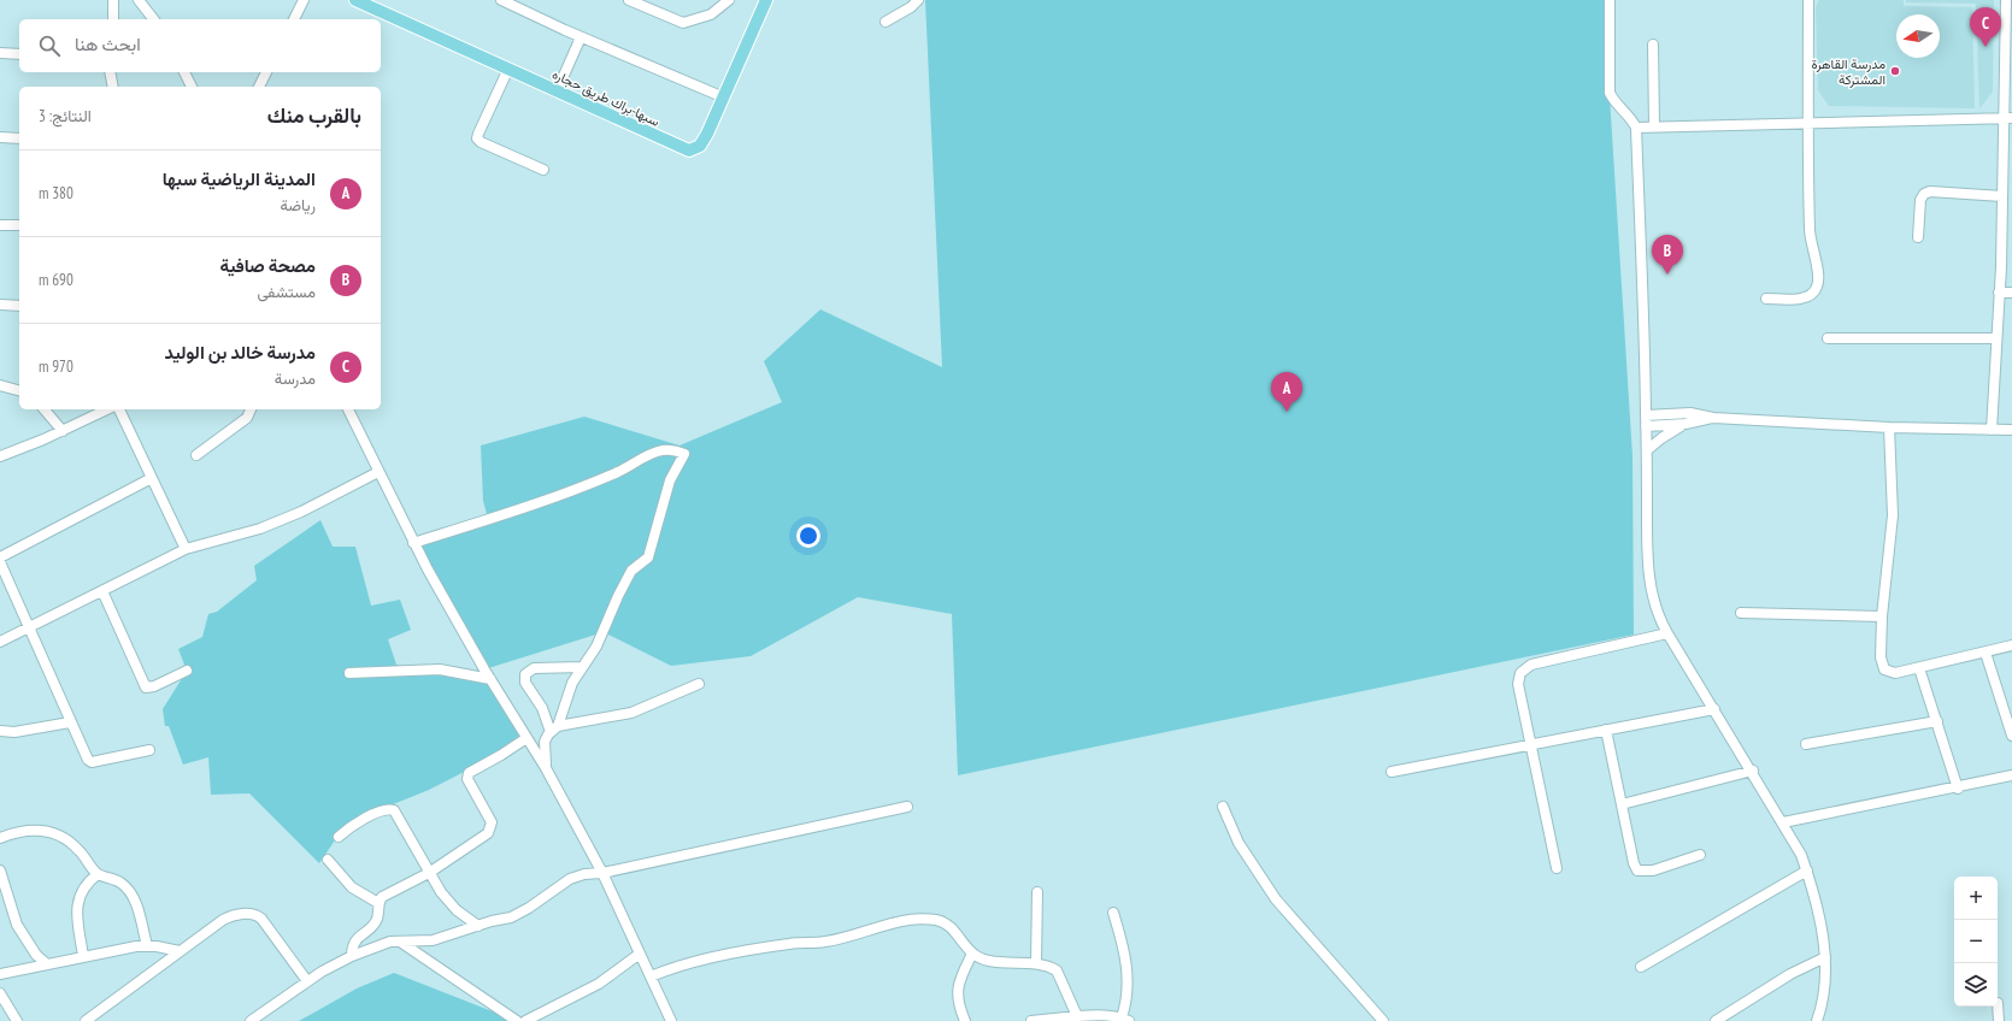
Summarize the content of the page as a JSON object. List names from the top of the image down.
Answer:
{
  "streets": {
    "main road": ["سبها-براك طريق حجاره"]
  },
  "places": ["مدرسة القاهرة المشتركة"],
  "north": "left",
  "page": {
    "pins": ["C", "B", "A"],
    "search": "ابحث هنا",
    "heading": ["بالقرب منك", "النتائج: 3"],
    "list": [
      {
        "mark": "A",
        "name": "المدينة الرياضية سبها",
        "note": "رياضة",
        "value": "380 m"
      },
      {
        "mark": "B",
        "name": "مصحة صافية",
        "note": "مستشفى",
        "value": "690 m"
      },
      {
        "mark": "C",
        "name": "مدرسة خالد بن الوليد",
        "note": "مدرسة",
        "value": "970 m"
      }
    ],
    "map_buttons": ["+", "−"]
  }
}
